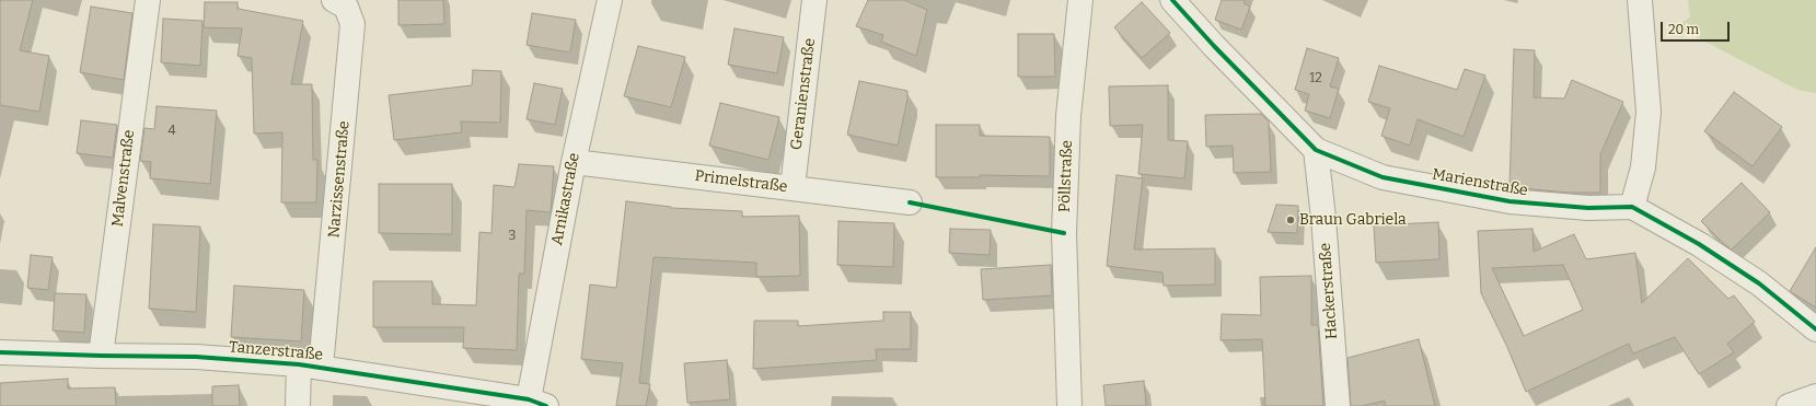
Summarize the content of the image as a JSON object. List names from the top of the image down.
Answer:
{
  "streets": {
    "street": [
      "Geranienstraße",
      "Pöllstraße",
      "Malvenstraße",
      "Narzissenstraße",
      "Primelstraße",
      "Marienstraße",
      "Arnikastraße",
      "Hackerstraße",
      "Tanzerstraße"
    ]
  },
  "crossings": [
    ["Geranienstraße", "Primelstraße"],
    ["Malvenstraße", "Tanzerstraße"],
    ["Narzissenstraße", "Tanzerstraße"],
    ["Primelstraße", "Arnikastraße"],
    ["Marienstraße", "Hackerstraße"],
    ["Arnikastraße", "Tanzerstraße"]
  ],
  "places": ["Braun Gabriela"],
  "house_numbers": ["12", "4", "3"],
  "scale_bar": "20 m"
}
